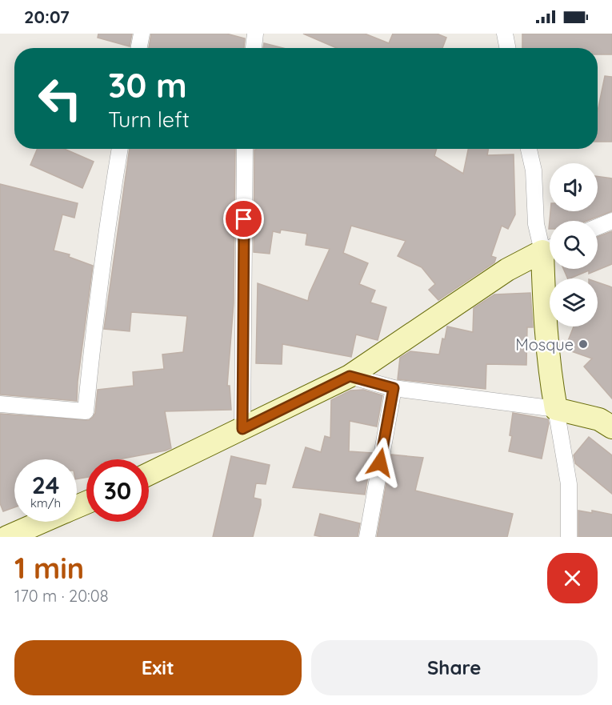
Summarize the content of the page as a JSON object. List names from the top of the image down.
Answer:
{
  "places": ["Mosque"],
  "page": {
    "status": "20:07",
    "turn": ["30 m", "Turn left"],
    "speed": "24 km/h",
    "limit": "30",
    "heading": ["1 min", "170 m · 20:08"],
    "buttons": ["Exit", "Share"]
  }
}
